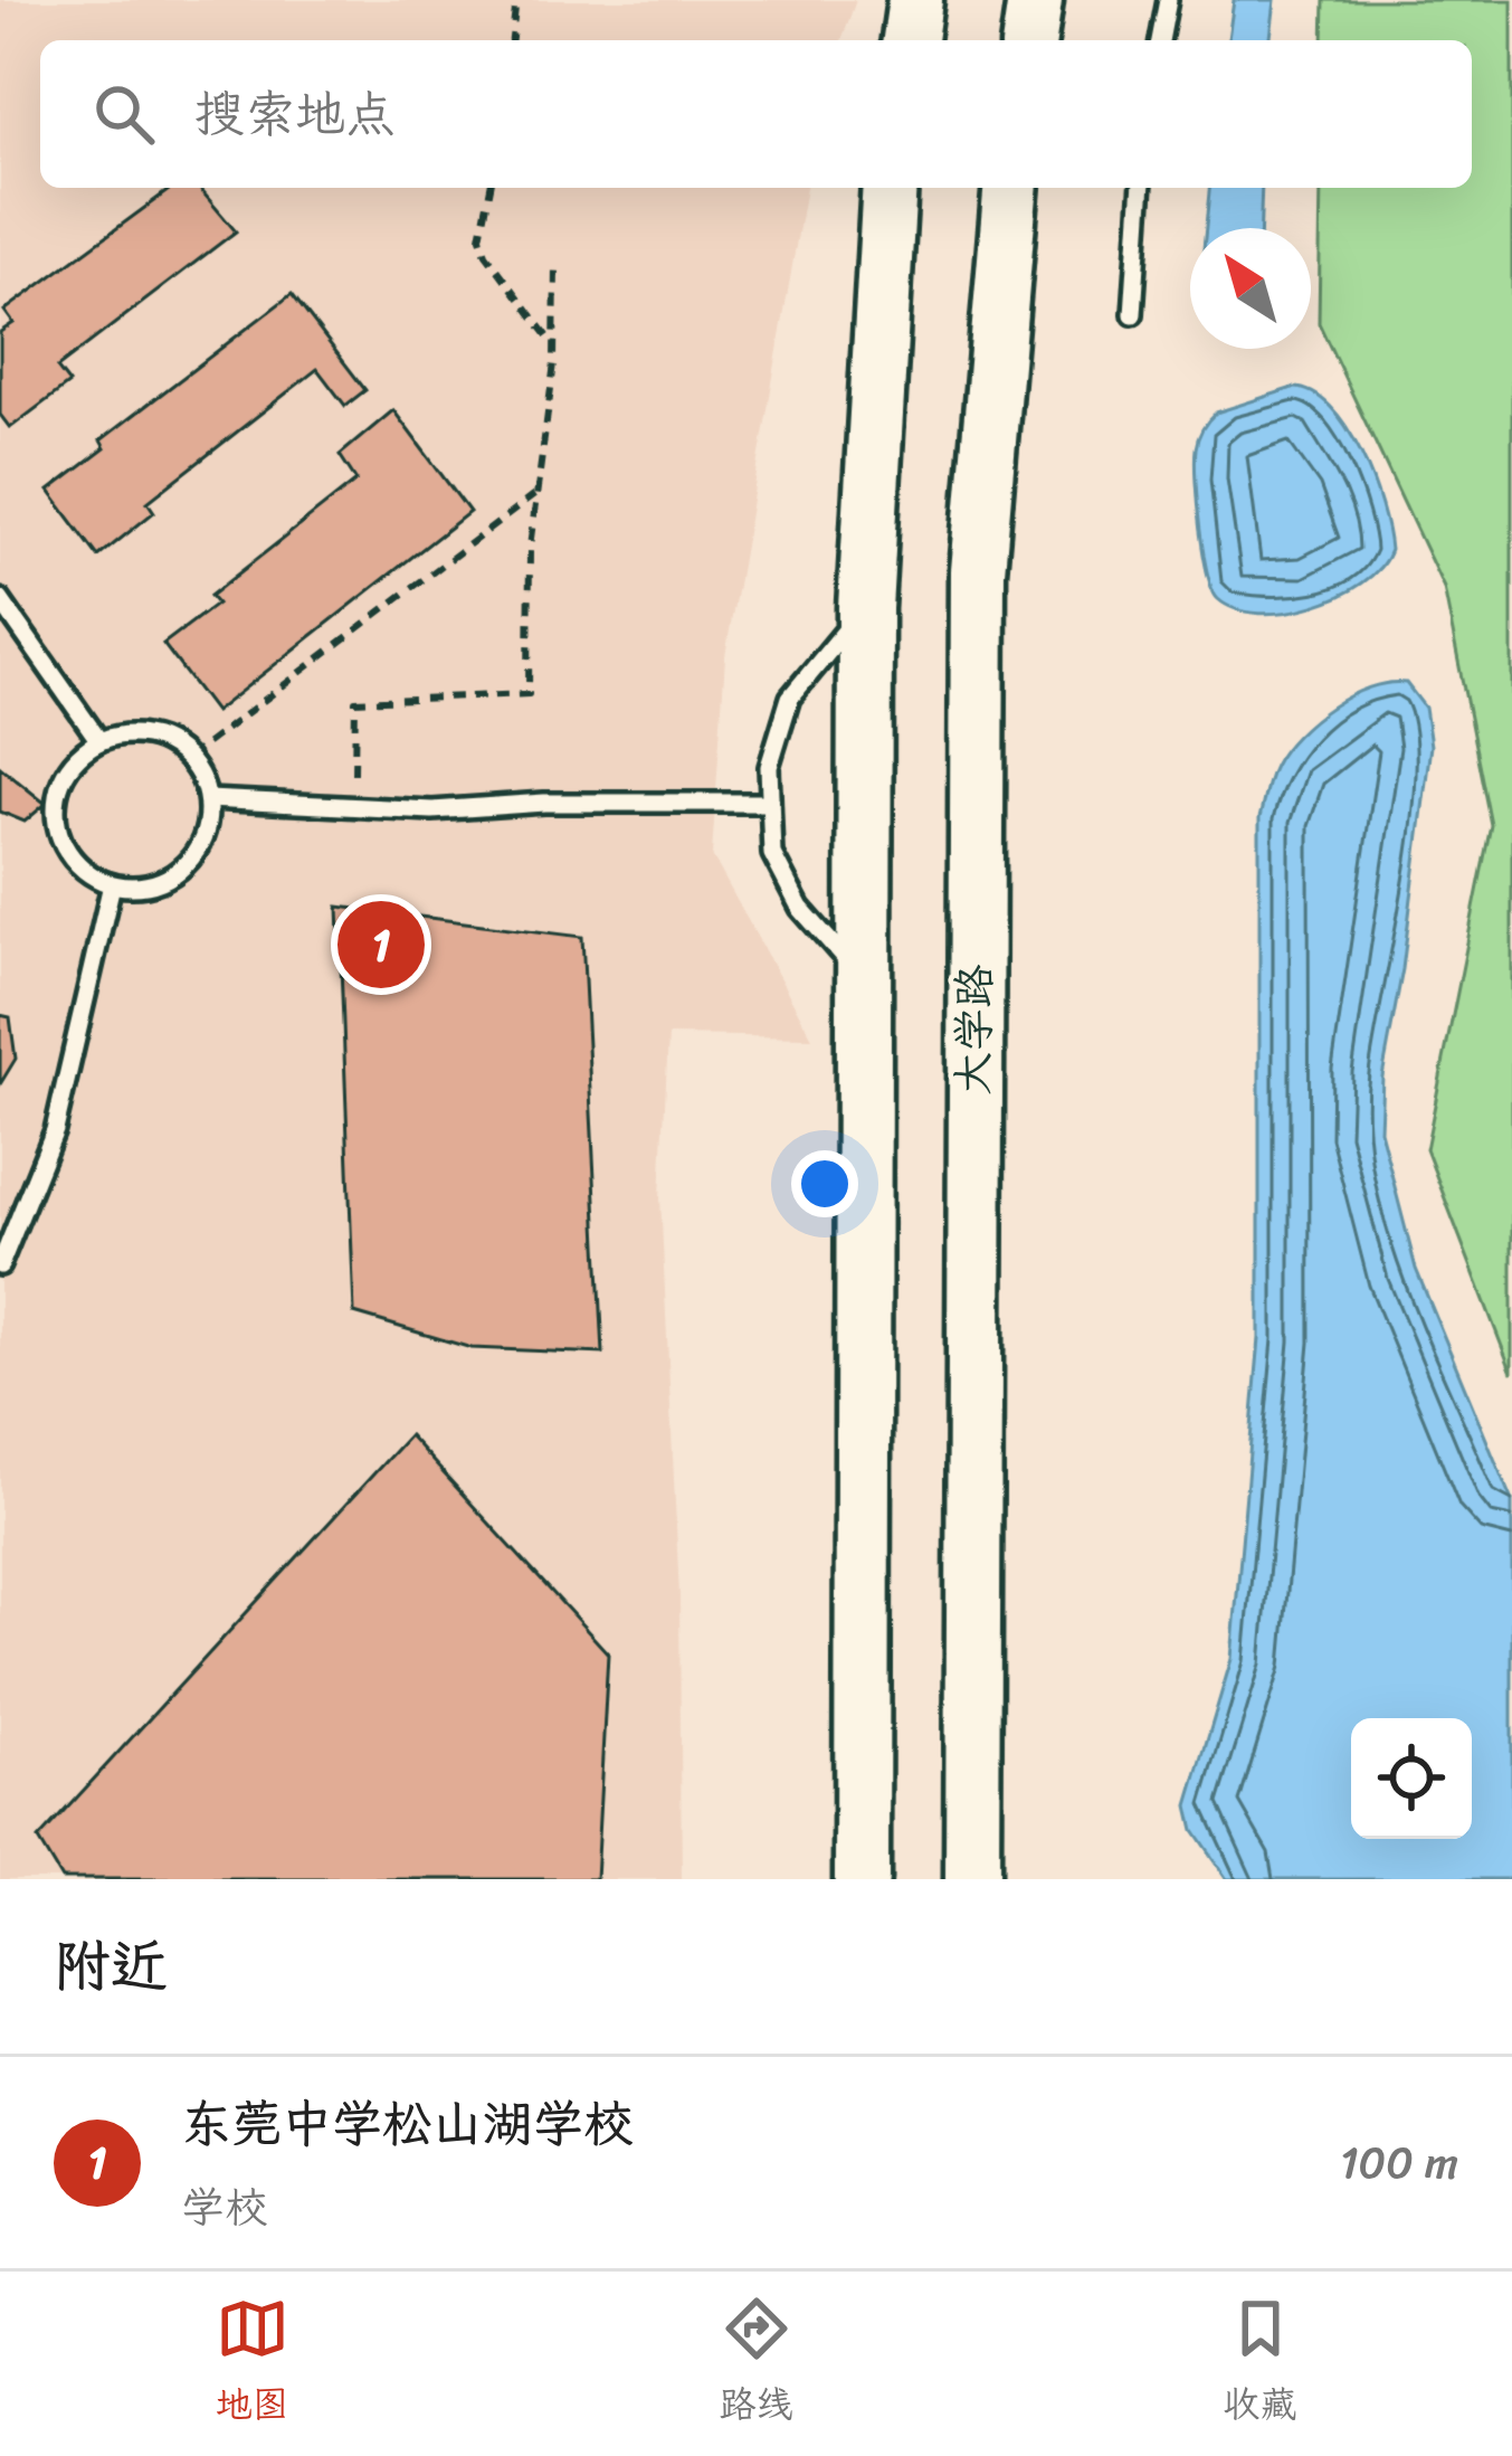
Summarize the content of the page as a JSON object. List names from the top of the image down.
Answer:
{
  "streets": {
    "main road": ["大学路"]
  },
  "north": "top left",
  "page": {
    "search": "搜索地点",
    "pins": "1",
    "heading": "附近",
    "list": [
      {
        "mark": "1",
        "name": "东莞中学松山湖学校",
        "note": "学校",
        "value": "100 m"
      }
    ],
    "nav": ["地图", "路线", "收藏"]
  }
}
